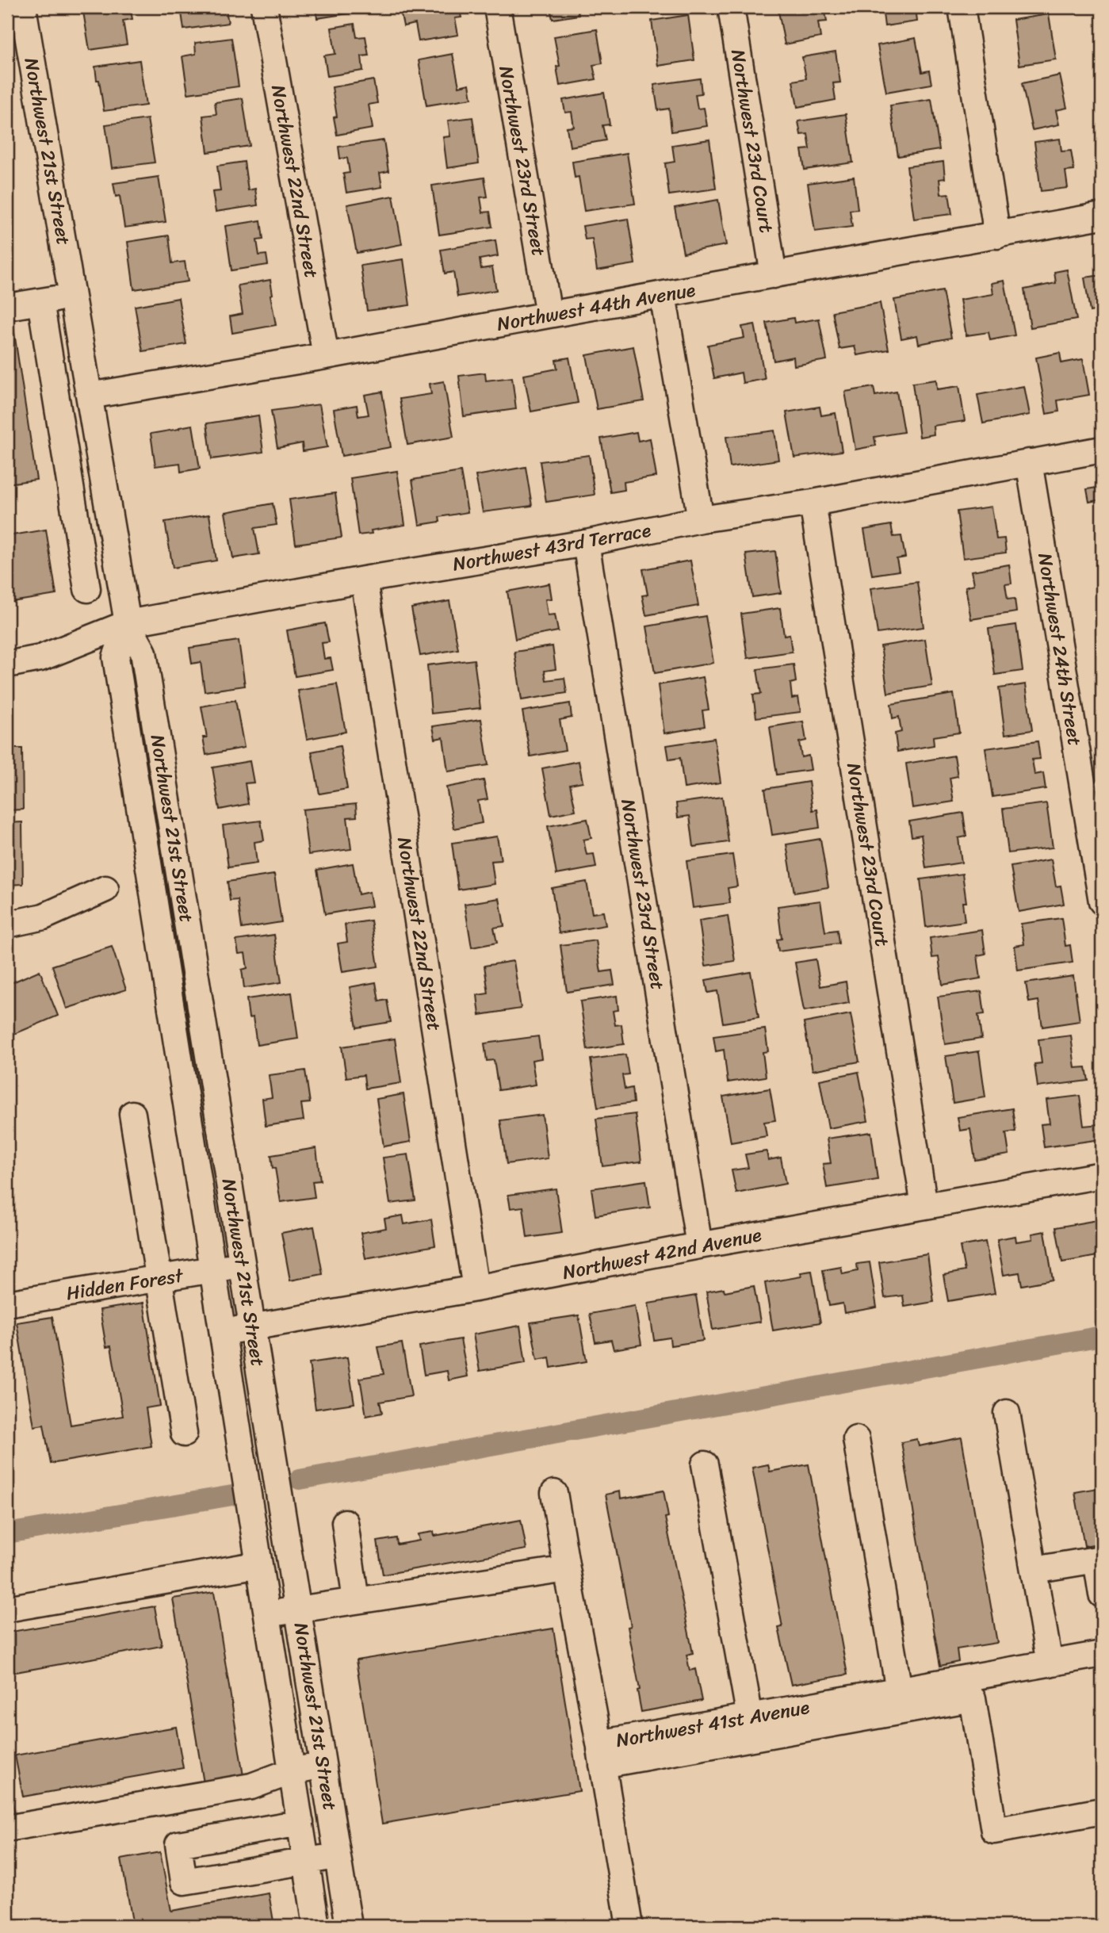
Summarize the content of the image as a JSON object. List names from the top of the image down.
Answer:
{
  "streets": {
    "street": [
      "Northwest 23rd Court",
      "Northwest 21st Street",
      "Northwest 23rd Street",
      "Northwest 22nd Street",
      "Northwest 44th Avenue",
      "Northwest 43rd Terrace",
      "Northwest 24th Street",
      "Northwest 42nd Avenue",
      "Hidden Forest",
      "Northwest 41st Avenue"
    ]
  },
  "crossings": [
    ["Northwest 23rd Court", "Northwest 44th Avenue"],
    ["Northwest 23rd Court", "Northwest 43rd Terrace"],
    ["Northwest 23rd Court", "Northwest 42nd Avenue"],
    ["Northwest 21st Street", "Northwest 44th Avenue"],
    ["Northwest 21st Street", "Northwest 43rd Terrace"],
    ["Northwest 21st Street", "Northwest 42nd Avenue"],
    ["Northwest 21st Street", "Hidden Forest"],
    ["Northwest 23rd Street", "Northwest 44th Avenue"],
    ["Northwest 23rd Street", "Northwest 43rd Terrace"],
    ["Northwest 23rd Street", "Northwest 42nd Avenue"],
    ["Northwest 22nd Street", "Northwest 44th Avenue"],
    ["Northwest 22nd Street", "Northwest 43rd Terrace"],
    ["Northwest 22nd Street", "Northwest 42nd Avenue"],
    ["Northwest 43rd Terrace", "Northwest 24th Street"]
  ]
}
